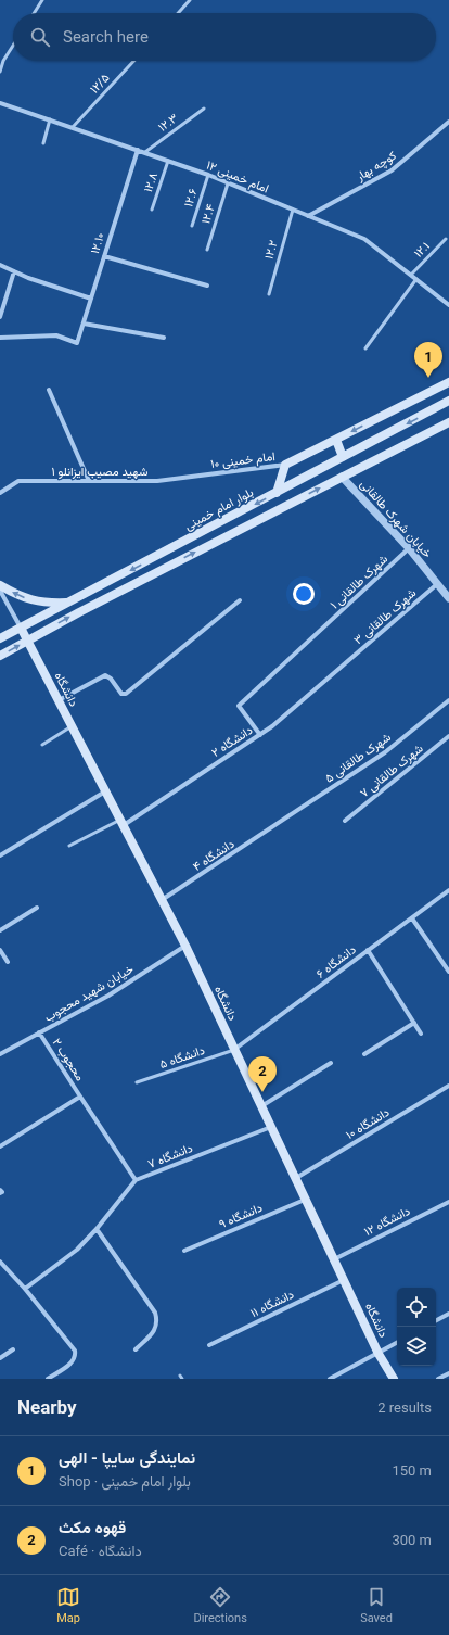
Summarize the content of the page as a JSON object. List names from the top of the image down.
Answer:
{
  "streets": {
    "main road": ["بلوار امام خمینی", "دانشگاه"],
    "street": [
      "کوچه بهار",
      "امام خمینی ۱۲",
      "۱۲.۱۰",
      "امام خمینی ۱۰",
      "شهید مصیب ایزانلو ۱",
      "خیابان شهرک طالقانی",
      "شهرک طالقانی ۱",
      "شهرک طالقانی ۳",
      "دانشگاه ۲",
      "شهرک طالقانی ۵",
      "شهرک طالقانی ۷",
      "دانشگاه ۴",
      "دانشگاه ۶",
      "خیابان شهید محجوب",
      "محجوب ۲",
      "دانشگاه ۱۰",
      "دانشگاه ۷",
      "دانشگاه ۹",
      "دانشگاه ۱۲",
      "دانشگاه ۱۱"
    ],
    "lane": [
      "۱۲/۵",
      "۱۲.۳",
      "۱۲.۸",
      "۱۲.۶",
      "۱۲.۴",
      "۱۲.۲",
      "۱۲.۱",
      "دانشگاه ۵"
    ]
  },
  "crossings": [
    ["۱۲/۵", "امام خمینی ۱۲"],
    ["۱۲.۳", "امام خمینی ۱۲"],
    ["کوچه بهار", "امام خمینی ۱۲"],
    ["امام خمینی ۱۲", "۱۲.۸"],
    ["امام خمینی ۱۲", "۱۲.۶"],
    ["امام خمینی ۱۲", "۱۲.۴"],
    ["امام خمینی ۱۲", "۱۲.۱۰"],
    ["امام خمینی ۱۲", "۱۲.۲"],
    ["امام خمینی ۱۲", "۱۲.۱"],
    ["امام خمینی ۱۰", "شهید مصیب ایزانلو ۱"],
    ["بلوار امام خمینی", "دانشگاه"],
    ["خیابان شهرک طالقانی", "شهرک طالقانی ۱"],
    ["خیابان شهرک طالقانی", "شهرک طالقانی ۳"],
    ["شهرک طالقانی ۱", "دانشگاه ۲"],
    ["شهرک طالقانی ۳", "دانشگاه ۲"],
    ["دانشگاه", "دانشگاه ۲"],
    ["دانشگاه", "دانشگاه ۴"],
    ["دانشگاه", "دانشگاه ۶"],
    ["دانشگاه", "خیابان شهید محجوب"],
    ["دانشگاه", "دانشگاه ۵"],
    ["دانشگاه", "دانشگاه ۱۰"],
    ["دانشگاه", "دانشگاه ۷"],
    ["دانشگاه", "دانشگاه ۹"],
    ["دانشگاه", "دانشگاه ۱۲"],
    ["دانشگاه", "دانشگاه ۱۱"],
    ["شهرک طالقانی ۵", "دانشگاه ۴"],
    ["دانشگاه ۶", "دانشگاه ۵"],
    ["خیابان شهید محجوب", "محجوب ۲"],
    ["محجوب ۲", "دانشگاه ۷"]
  ],
  "page": {
    "search": "Search here",
    "pins": ["1", "2"],
    "heading": ["Nearby", "2 results"],
    "list": [
      {
        "mark": "1",
        "name": "نمایندگی سایپا - الهی",
        "note": "Shop · بلوار امام خمینی",
        "value": "150 m"
      },
      {
        "mark": "2",
        "name": "قهوه مکث",
        "note": "Café · دانشگاه",
        "value": "300 m"
      }
    ],
    "nav": ["Map", "Directions", "Saved"]
  }
}
